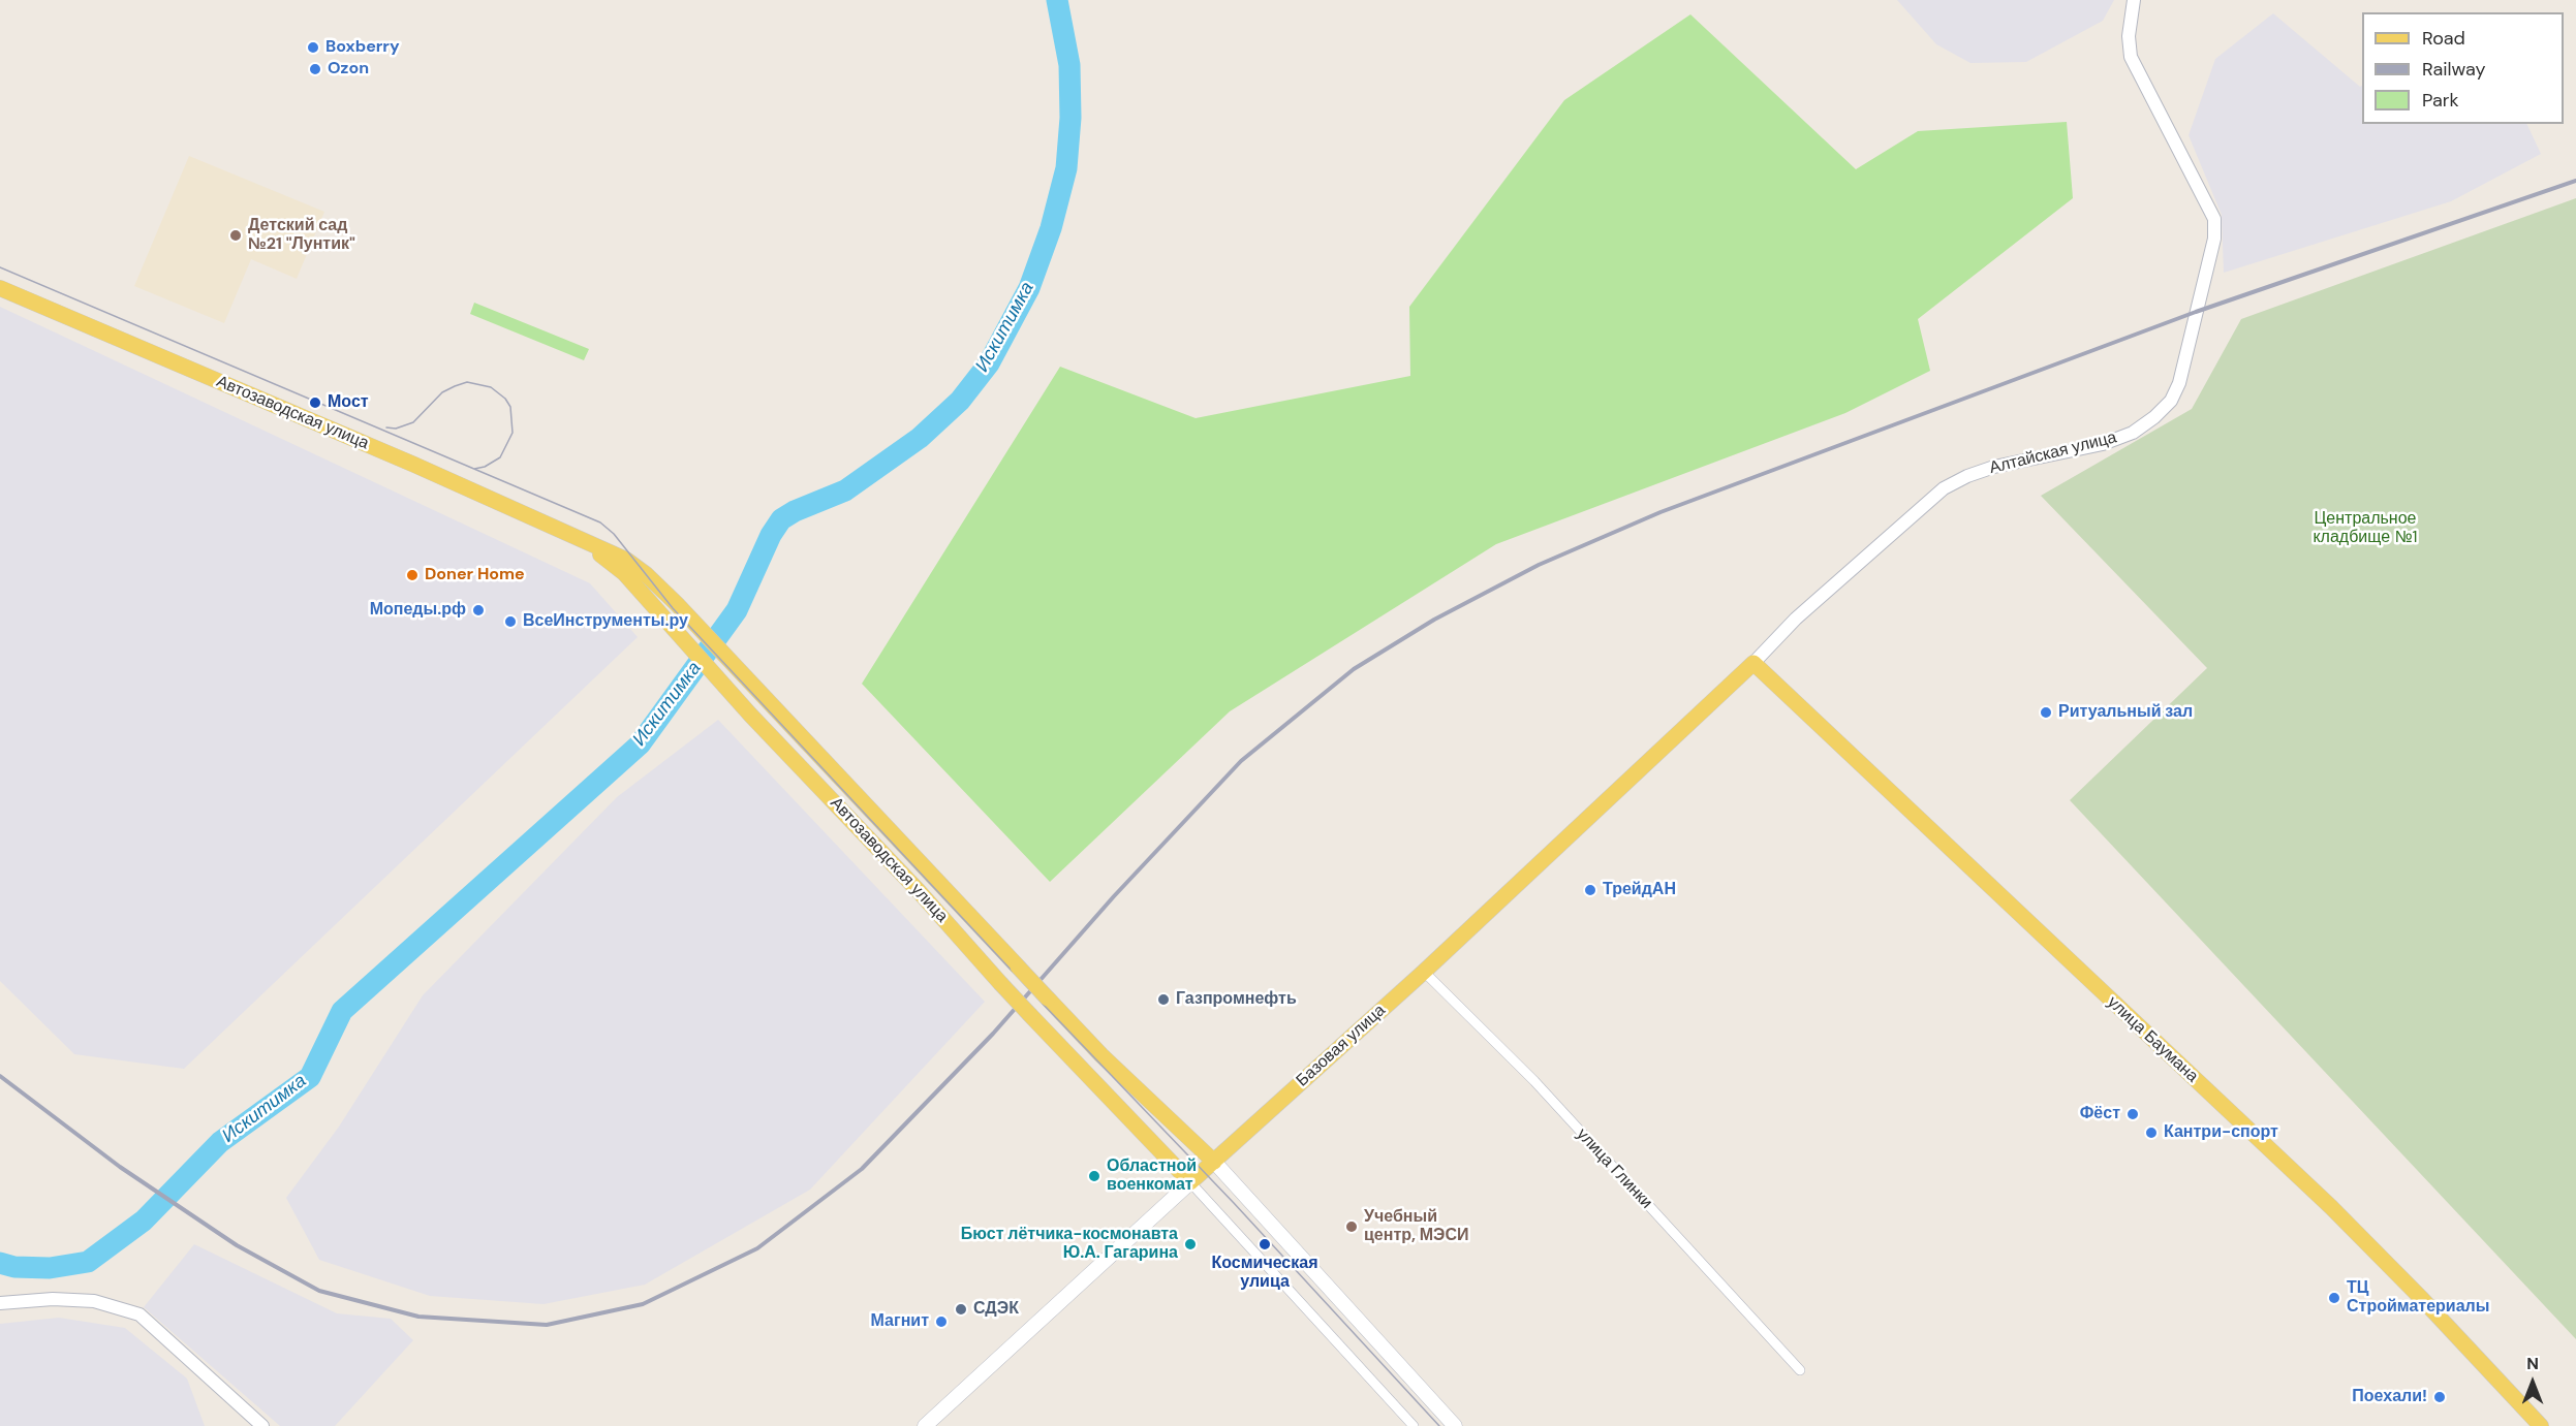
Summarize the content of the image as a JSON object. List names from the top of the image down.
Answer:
{
  "streets": {
    "main road": ["Автозаводская улица", "улица Баумана", "Базовая улица"],
    "street": ["Алтайская улица", "улица Глинки"]
  },
  "crossings": [
    ["Автозаводская улица", "Базовая улица"],
    ["Алтайская улица", "улица Баумана"],
    ["Алтайская улица", "Базовая улица"],
    ["улица Баумана", "Базовая улица"],
    ["Базовая улица", "улица Глинки"]
  ],
  "water": ["Искитимка"],
  "parks": ["Центральное кладбище №1"],
  "places": [
    "Boxberry",
    "Ozon",
    "Детский сад №21 \"Лунтик\"",
    "Мост",
    "Doner Home",
    "Мопеды.рф",
    "ВсеИнструменты.ру",
    "Ритуальный зал",
    "ТрейдАН",
    "Газпромнефть",
    "Фёст",
    "Кантри-спорт",
    "Областной военкомат",
    "Учебный центр, МЭСИ",
    "Бюст лётчика-космонавта Ю.А. Гагарина",
    "Космическая улица",
    "ТЦ Стройматериалы",
    "СДЭК",
    "Магнит",
    "Поехали!"
  ],
  "legend": ["Road", "Railway", "Park"],
  "north": "top"
}
